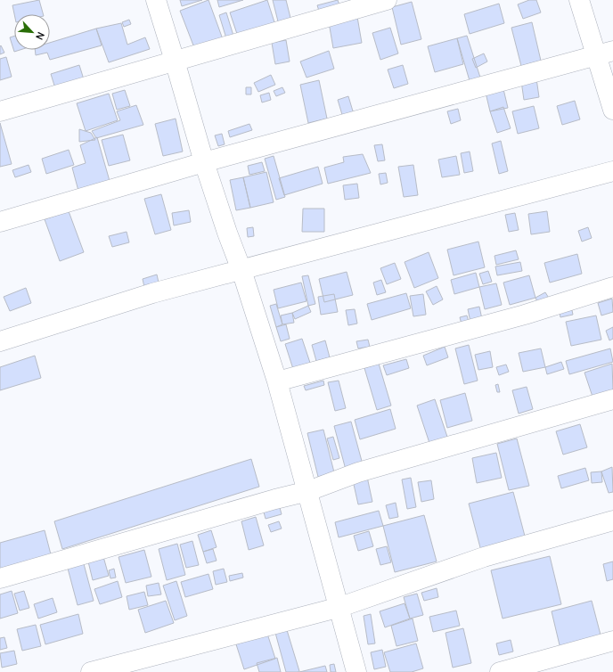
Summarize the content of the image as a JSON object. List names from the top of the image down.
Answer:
{
  "north": "bottom right"
}
